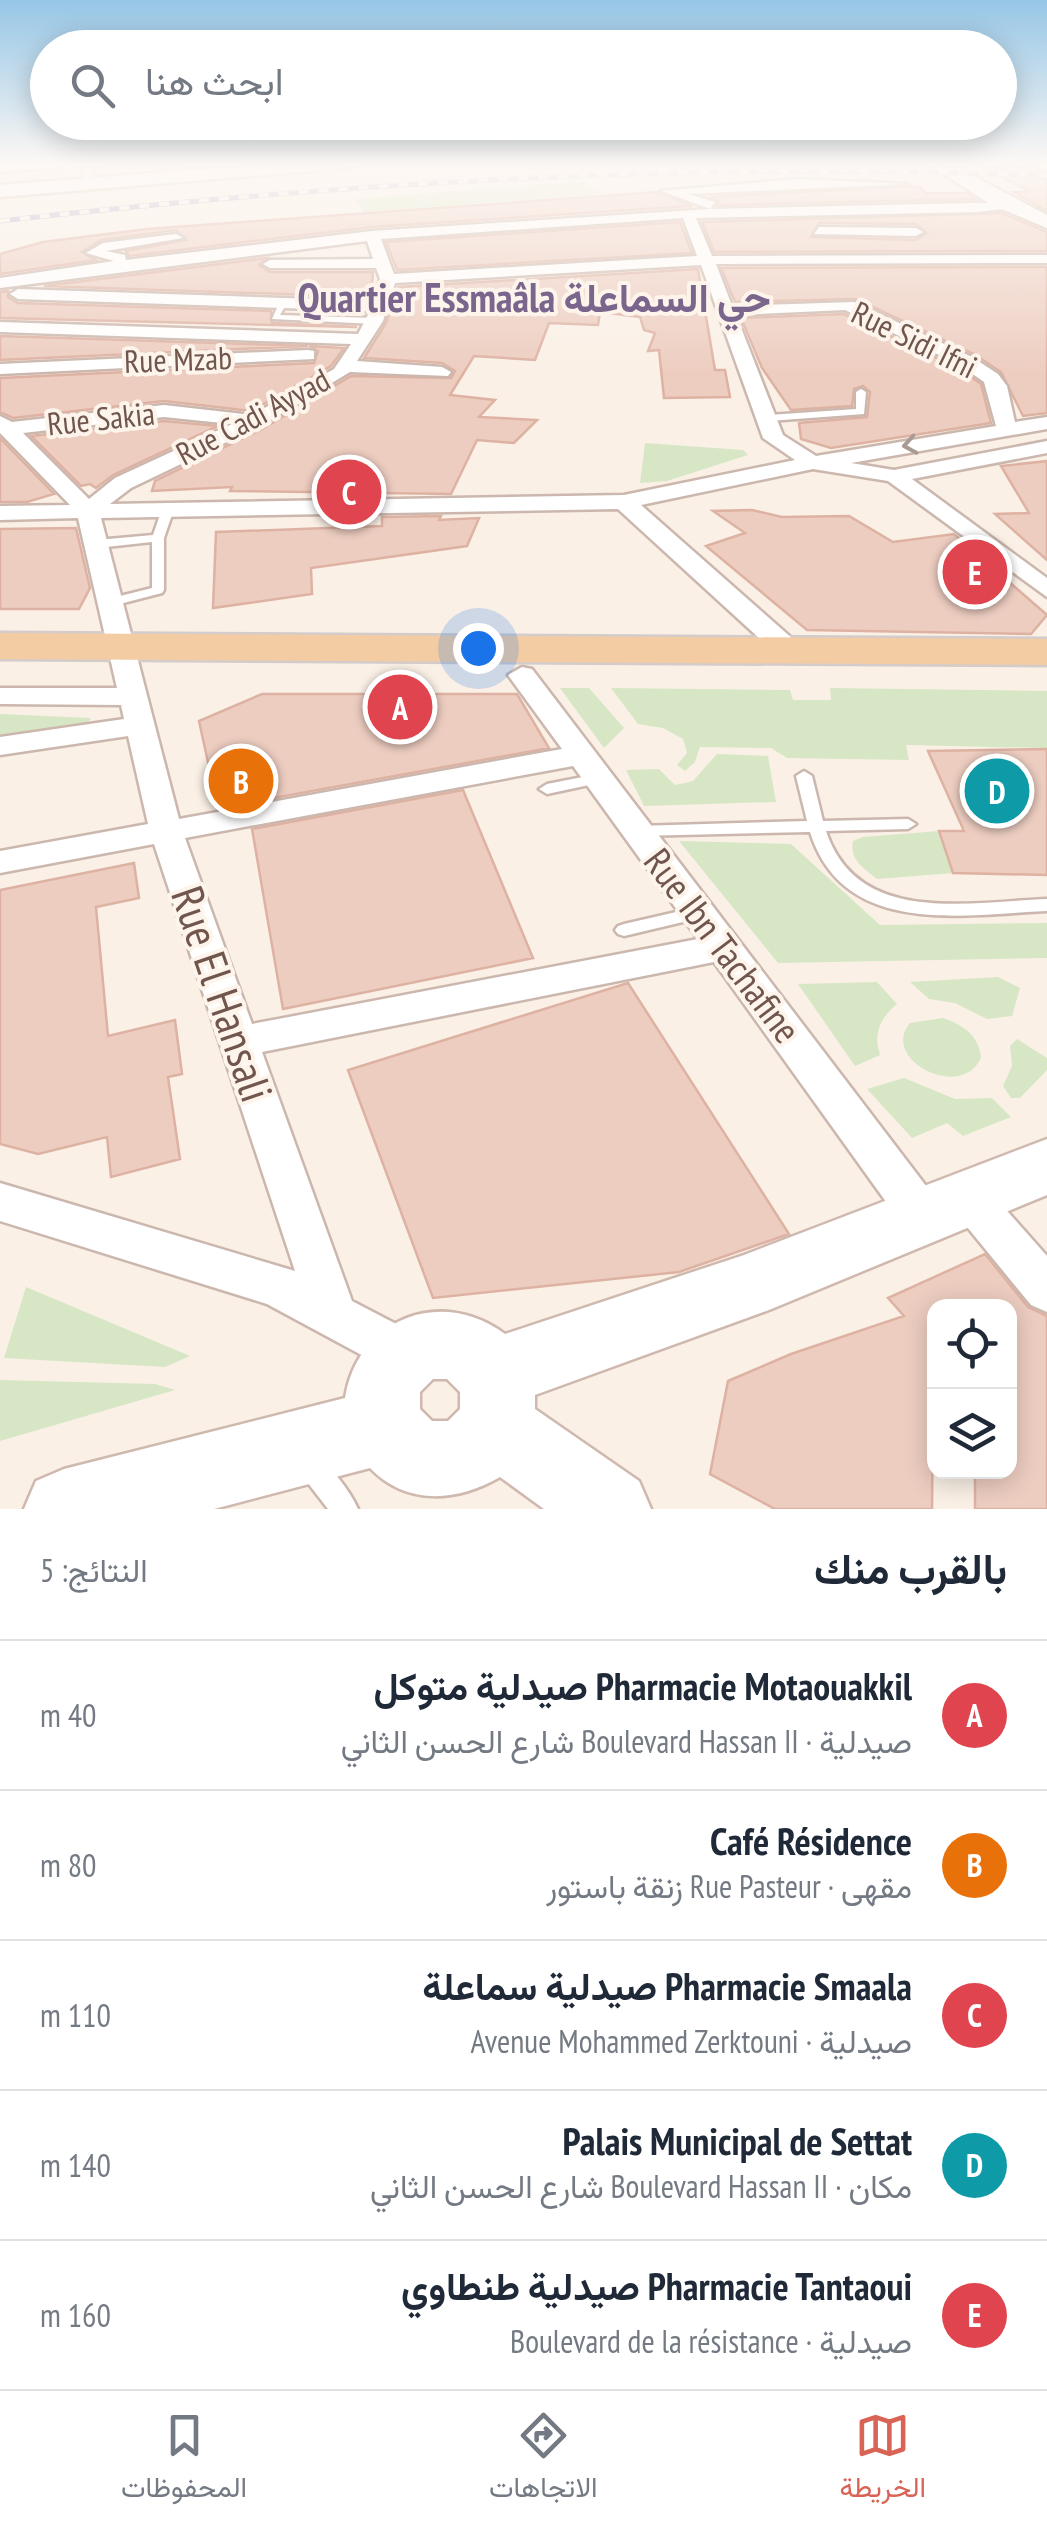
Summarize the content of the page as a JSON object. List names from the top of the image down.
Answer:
{
  "streets": {
    "street": [
      "Rue Sidi Ifni",
      "Rue Mzab",
      "Rue Cadi Ayyad",
      "Rue Sakia",
      "Rue Ibn Tachafine",
      "Rue El Hansali"
    ]
  },
  "crossings": [
    ["Rue Mzab", "Rue Cadi Ayyad"],
    ["Rue Cadi Ayyad", "Rue Sakia"],
    ["Rue Cadi Ayyad", "Rue El Hansali"]
  ],
  "districts": ["Quartier Essmaâla حي السماعلة"],
  "page": {
    "search": "ابحث هنا",
    "pins": [
      "C",
      "E",
      "A",
      "B",
      "D"
    ],
    "heading": ["بالقرب منك", "النتائج: 5"],
    "list": [
      {
        "mark": "A",
        "name": "Pharmacie Motaouakkil صيدلية متوكل",
        "note": "صيدلية · Boulevard Hassan II شارع الحسن الثاني",
        "value": "40 m"
      },
      {
        "mark": "B",
        "name": "Café Résidence",
        "note": "مقهى · Rue Pasteur زنقة باستور",
        "value": "80 m"
      },
      {
        "mark": "C",
        "name": "Pharmacie Smaala صيدلية سماعلة",
        "note": "صيدلية · Avenue Mohammed Zerktouni",
        "value": "110 m"
      },
      {
        "mark": "D",
        "name": "Palais Municipal de Settat",
        "note": "مكان · Boulevard Hassan II شارع الحسن الثاني",
        "value": "140 m"
      },
      {
        "mark": "E",
        "name": "Pharmacie Tantaoui صيدلية طنطاوي",
        "note": "صيدلية · Boulevard de la résistance",
        "value": "160 m"
      }
    ],
    "nav": ["الخريطة", "الاتجاهات", "المحفوظات"]
  }
}
